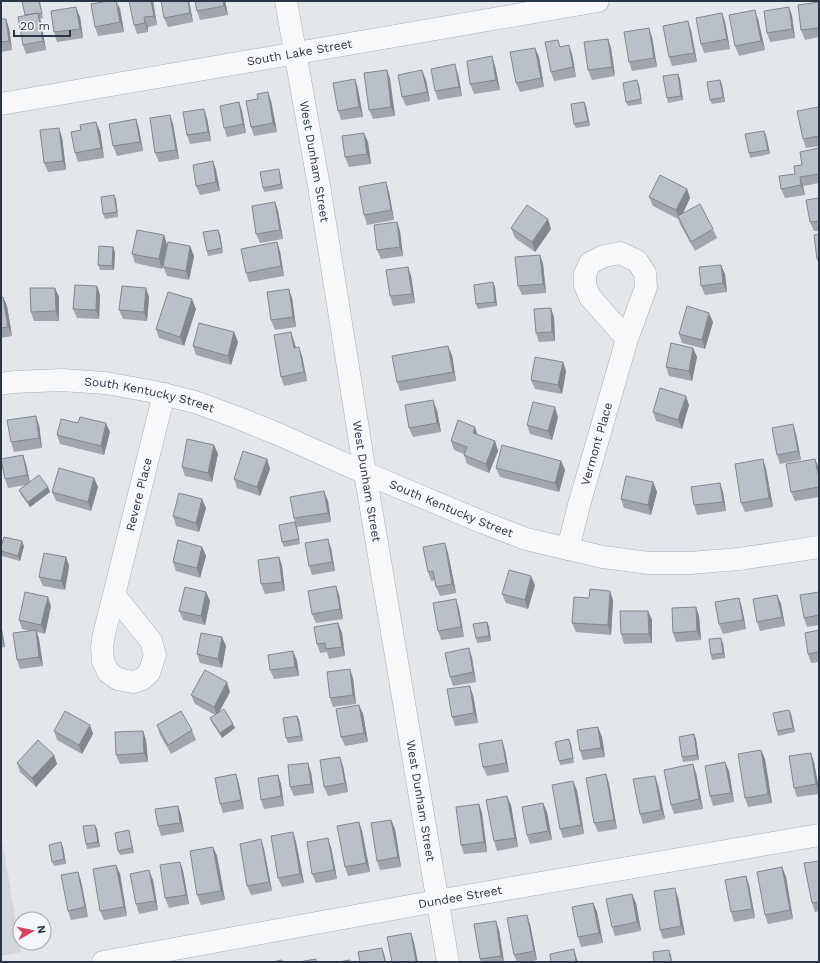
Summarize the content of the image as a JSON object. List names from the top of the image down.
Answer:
{
  "streets": {
    "street": [
      "South Lake Street",
      "West Dunham Street",
      "South Kentucky Street",
      "Vermont Place",
      "Revere Place",
      "Dundee Street"
    ]
  },
  "crossings": [
    ["South Lake Street", "West Dunham Street"],
    ["West Dunham Street", "South Kentucky Street"],
    ["West Dunham Street", "Dundee Street"],
    ["South Kentucky Street", "Vermont Place"],
    ["South Kentucky Street", "Revere Place"]
  ],
  "scale_bar": "20 m",
  "north": "right"
}
